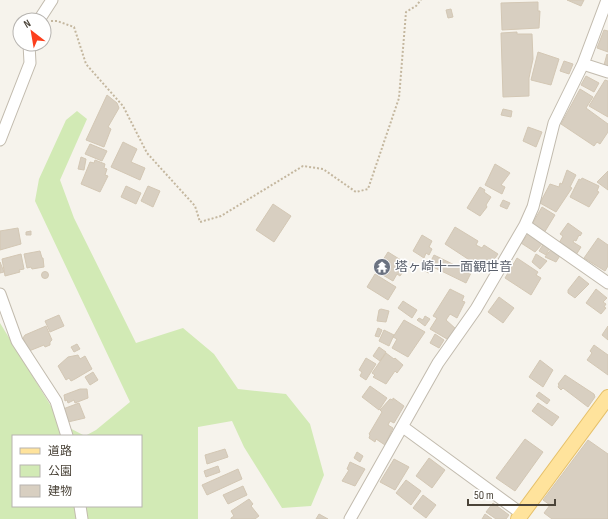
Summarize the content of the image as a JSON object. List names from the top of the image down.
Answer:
{
  "places": {
    "temple": ["塔ヶ崎十一面観世音"]
  },
  "legend": ["道路", "公園", "建物"],
  "scale_bar": "50 m",
  "north": "top left"
}
